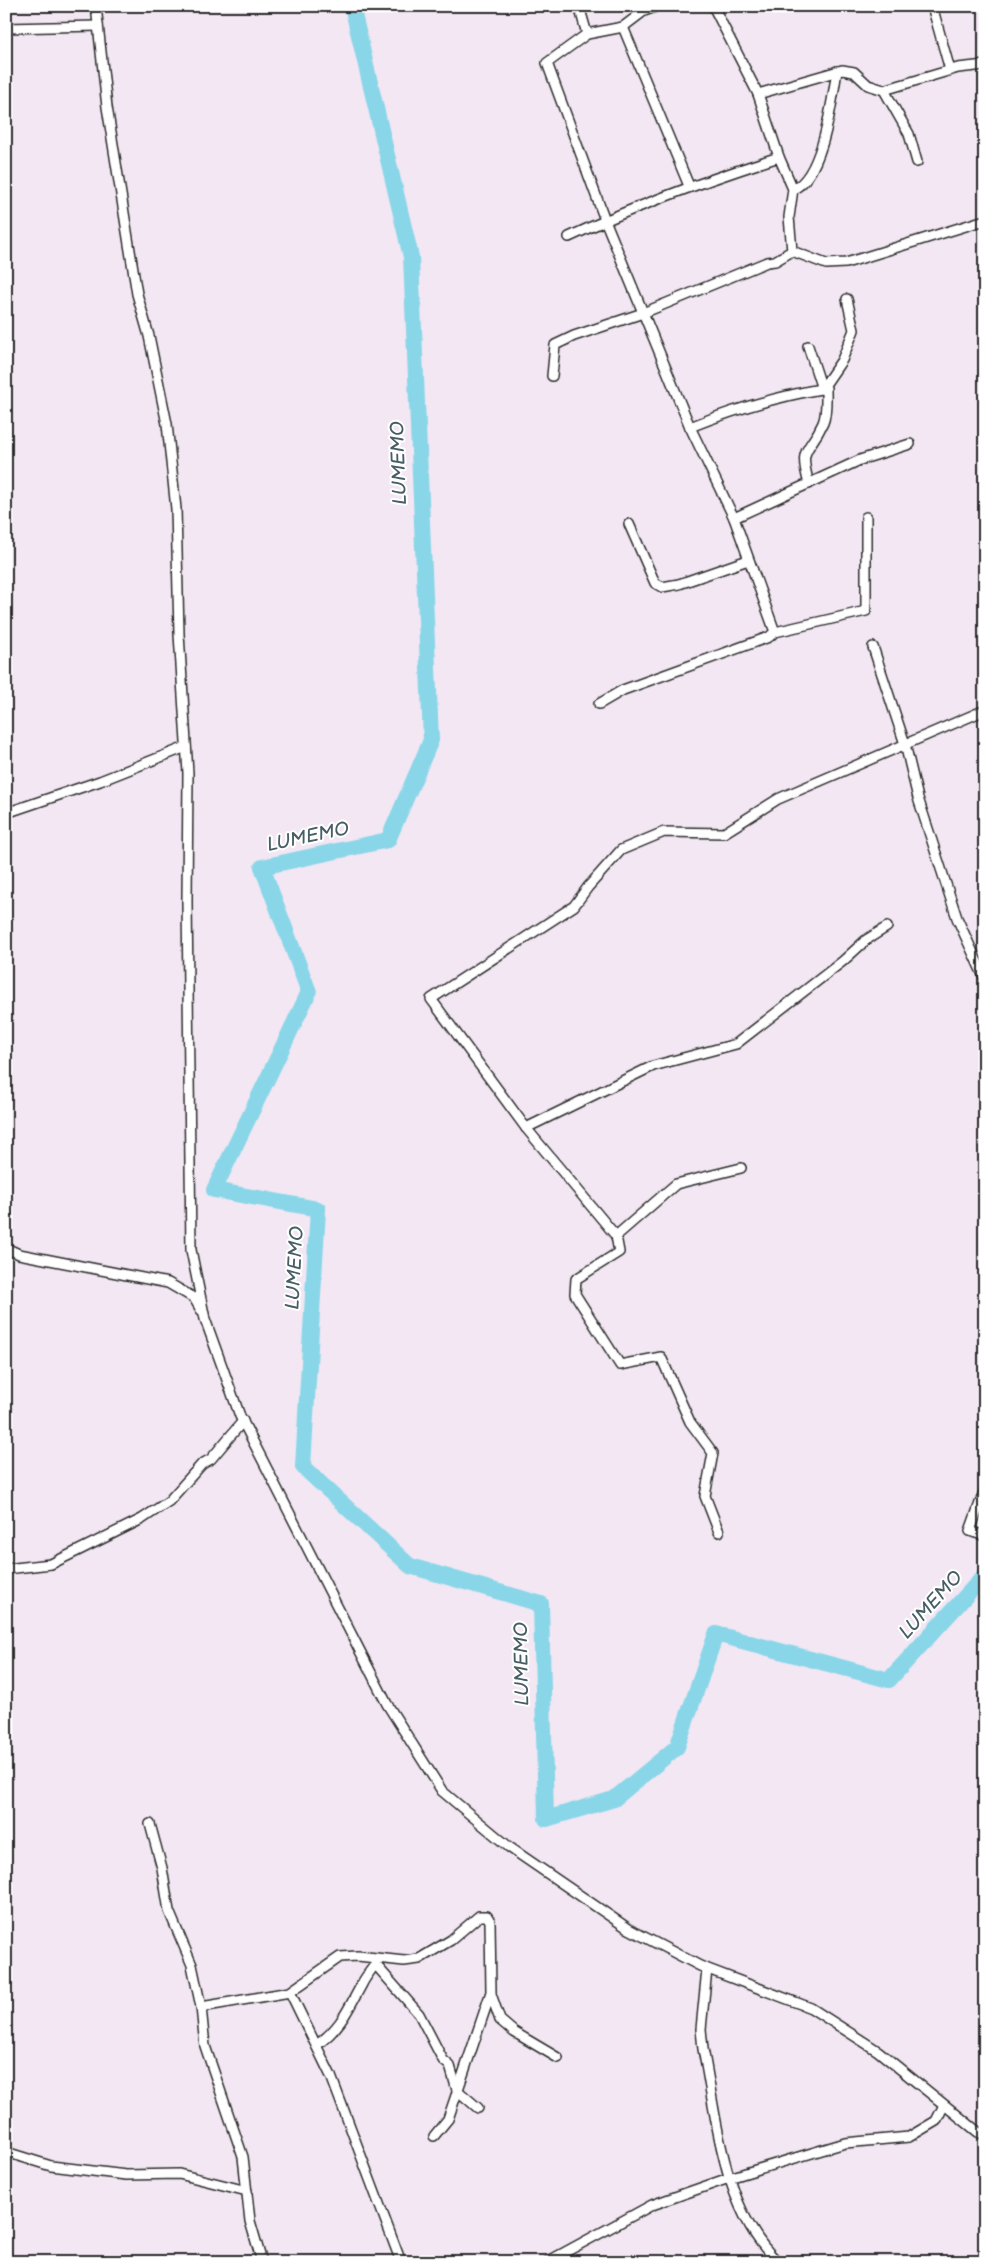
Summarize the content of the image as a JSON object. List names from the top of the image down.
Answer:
{
  "water": ["LUMEMO"]
}
